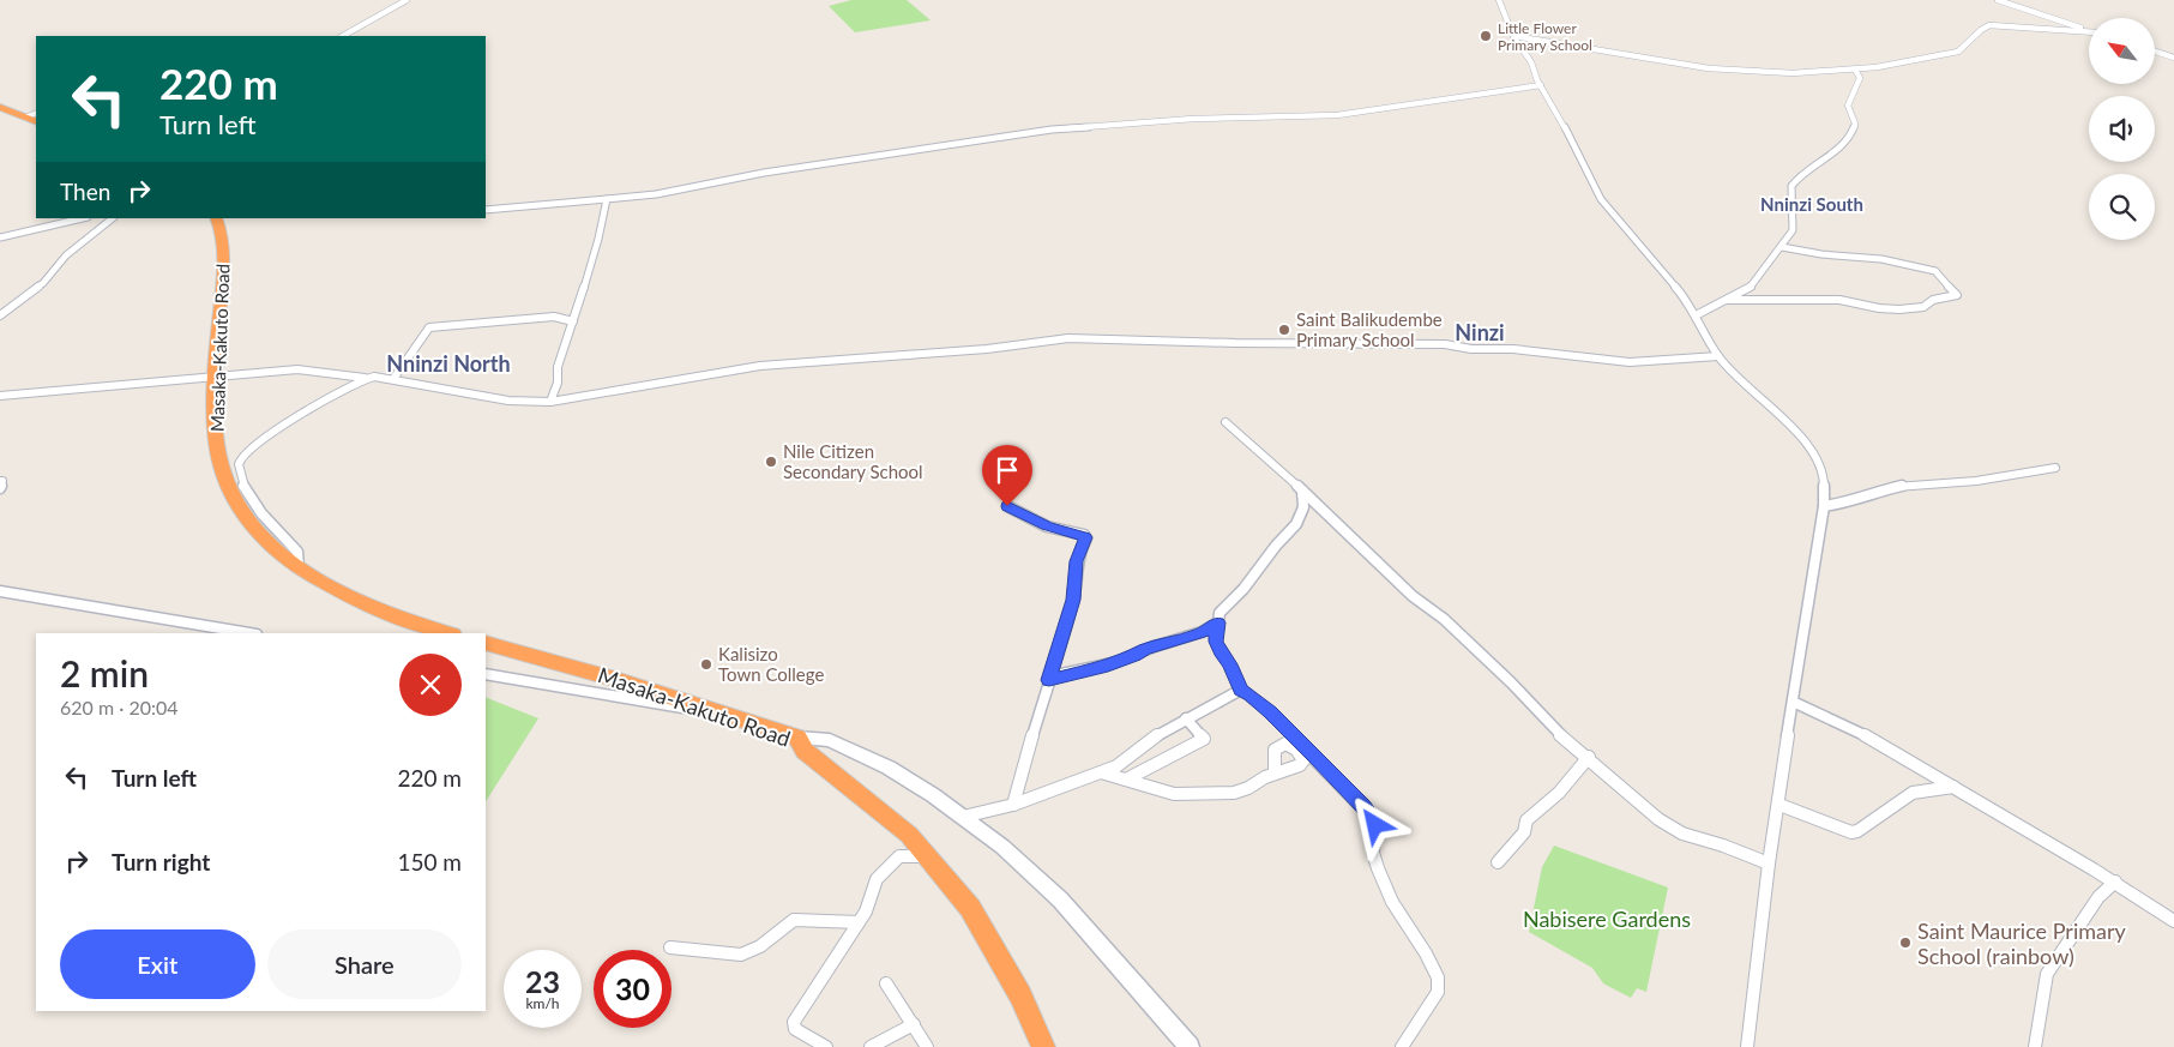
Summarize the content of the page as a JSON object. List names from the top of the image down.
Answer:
{
  "streets": {
    "highway": ["Masaka-Kakuto Road"]
  },
  "districts": ["Nninzi South", "Ninzi", "Nninzi North"],
  "parks": ["Nabisere Gardens"],
  "places": [
    "Little Flower Primary School",
    "Saint Balikudembe Primary School",
    "Nile Citizen Secondary School",
    "Kalisizo Town College",
    "Saint Maurice Primary School (rainbow)"
  ],
  "north": "top left",
  "page": {
    "turn": ["220 m", "Turn left"],
    "then": "Then",
    "heading": ["2 min", "620 m · 20:04"],
    "list": [
      {
        "name": "Turn left",
        "value": "220 m"
      },
      {
        "name": "Turn right",
        "value": "150 m"
      }
    ],
    "buttons": ["Exit", "Share"],
    "speed": "23 km/h",
    "limit": "30"
  }
}
